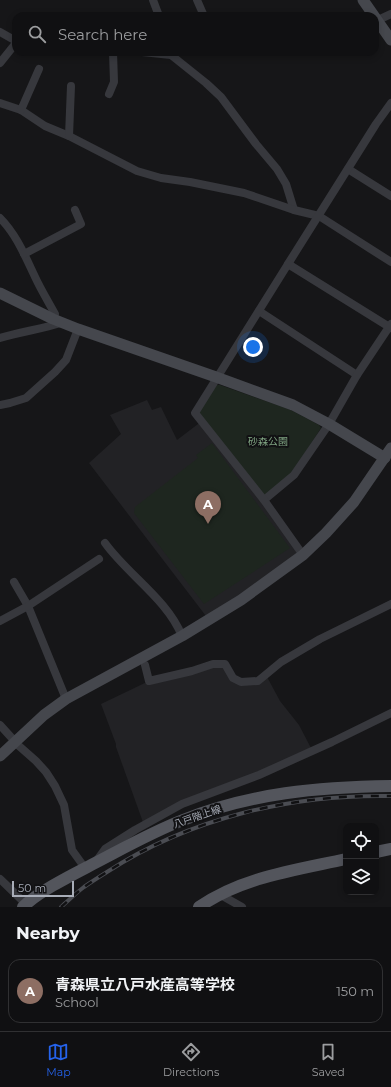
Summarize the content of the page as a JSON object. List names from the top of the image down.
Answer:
{
  "streets": {
    "main road": ["八戸階上線"]
  },
  "parks": ["砂森公園"],
  "scale_bar": "50 m",
  "page": {
    "search": "Search here",
    "pins": "A",
    "scale": "50 m",
    "heading": "Nearby",
    "list": [
      {
        "mark": "A",
        "name": "青森県立八戸水産高等学校",
        "note": "School",
        "value": "150 m"
      }
    ],
    "nav": ["Map", "Directions", "Saved"]
  }
}
